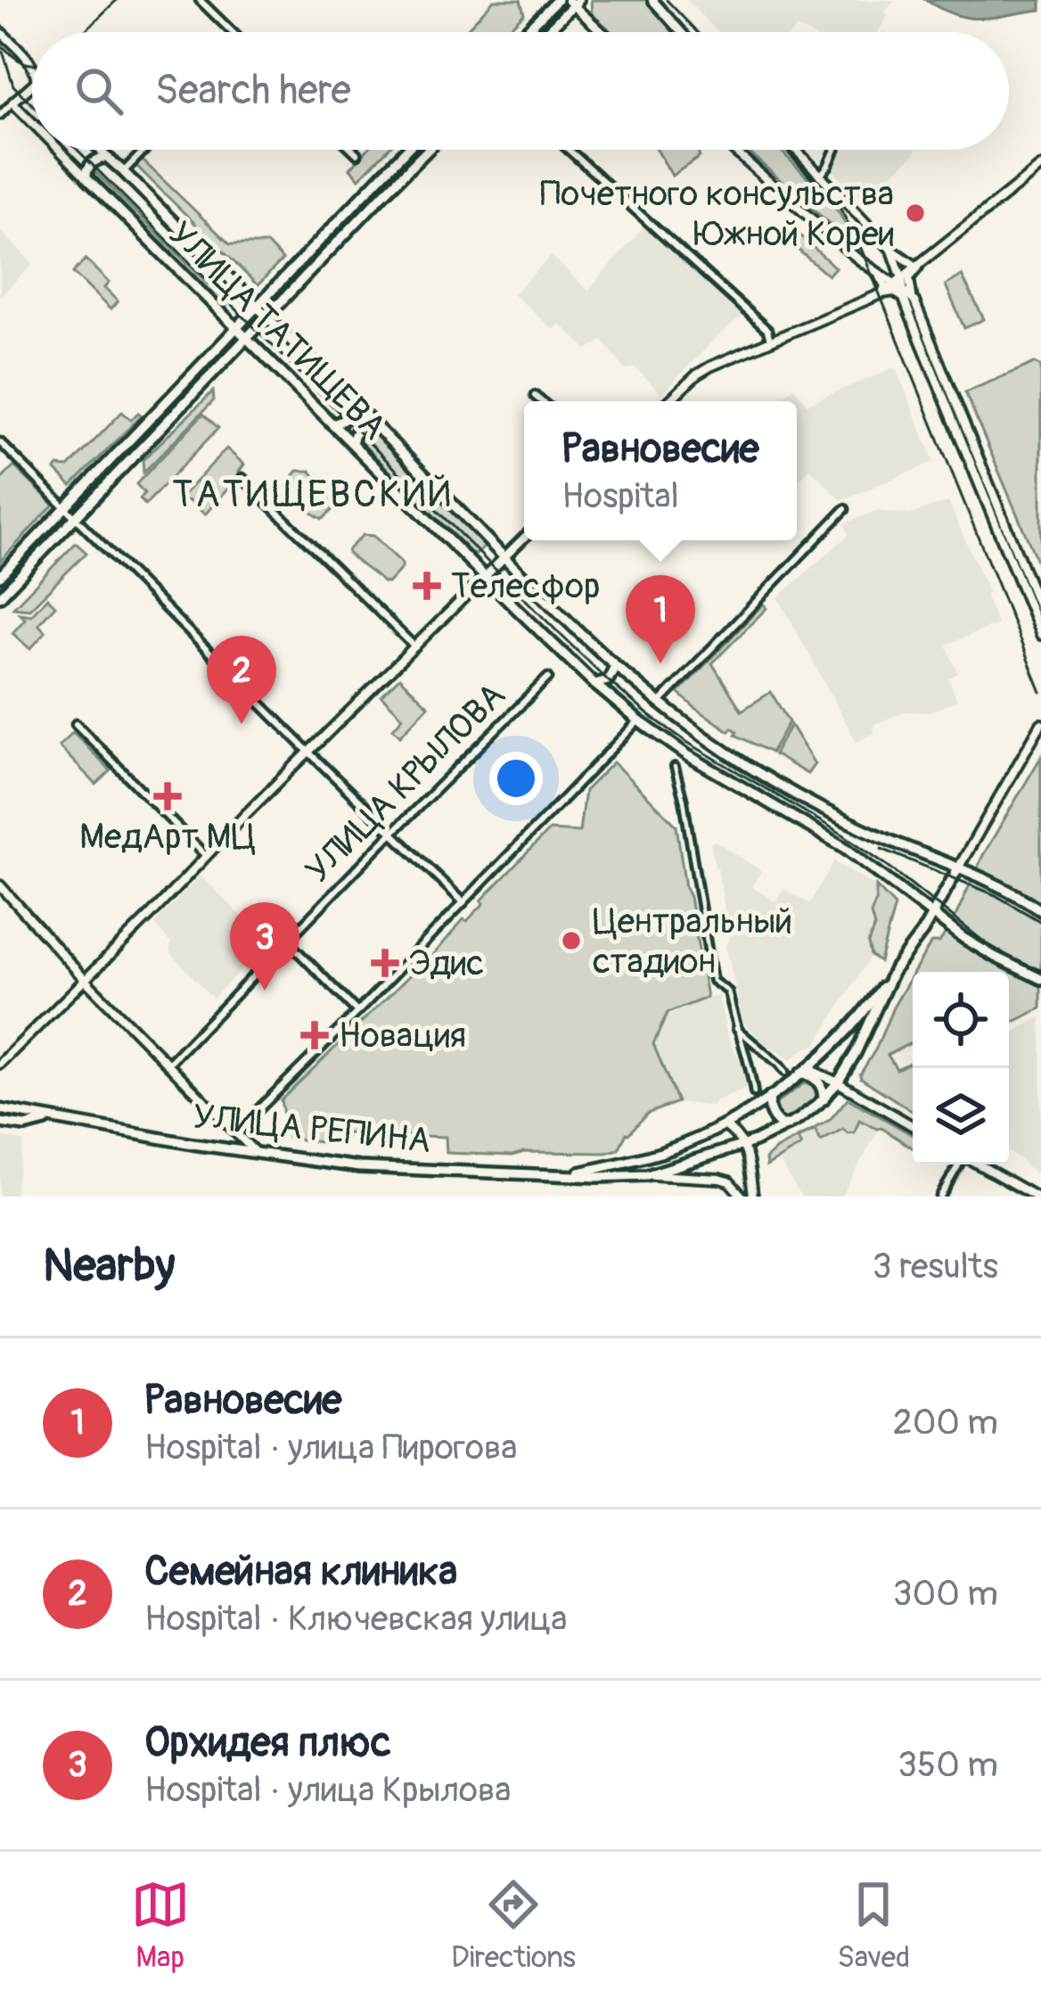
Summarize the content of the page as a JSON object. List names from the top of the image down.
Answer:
{
  "streets": {
    "main road": ["УЛИЦА ТАТИЩЕВА", "УЛИЦА РЕПИНА"],
    "street": ["УЛИЦА КРЫЛОВА"]
  },
  "crossings": [
    ["УЛИЦА ТАТИЩЕВА", "УЛИЦА РЕПИНА"]
  ],
  "districts": ["ТАТИЩЕВСКИЙ"],
  "places": {
    "other": ["Почетного консульства Южной Кореи", "Центральный стадион"],
    "health": [
      "Телесфор",
      "МедАрт МЦ",
      "Эдис",
      "Новация"
    ]
  },
  "page": {
    "search": "Search here",
    "popup": ["Равновесие", "Hospital"],
    "pins": ["1", "2", "3"],
    "heading": ["Nearby", "3 results"],
    "list": [
      {
        "mark": "1",
        "name": "Равновесие",
        "note": "Hospital · улица Пирогова",
        "value": "200 m"
      },
      {
        "mark": "2",
        "name": "Семейная клиника",
        "note": "Hospital · Ключевская улица",
        "value": "300 m"
      },
      {
        "mark": "3",
        "name": "Орхидея плюс",
        "note": "Hospital · улица Крылова",
        "value": "350 m"
      }
    ],
    "nav": ["Map", "Directions", "Saved"]
  }
}
